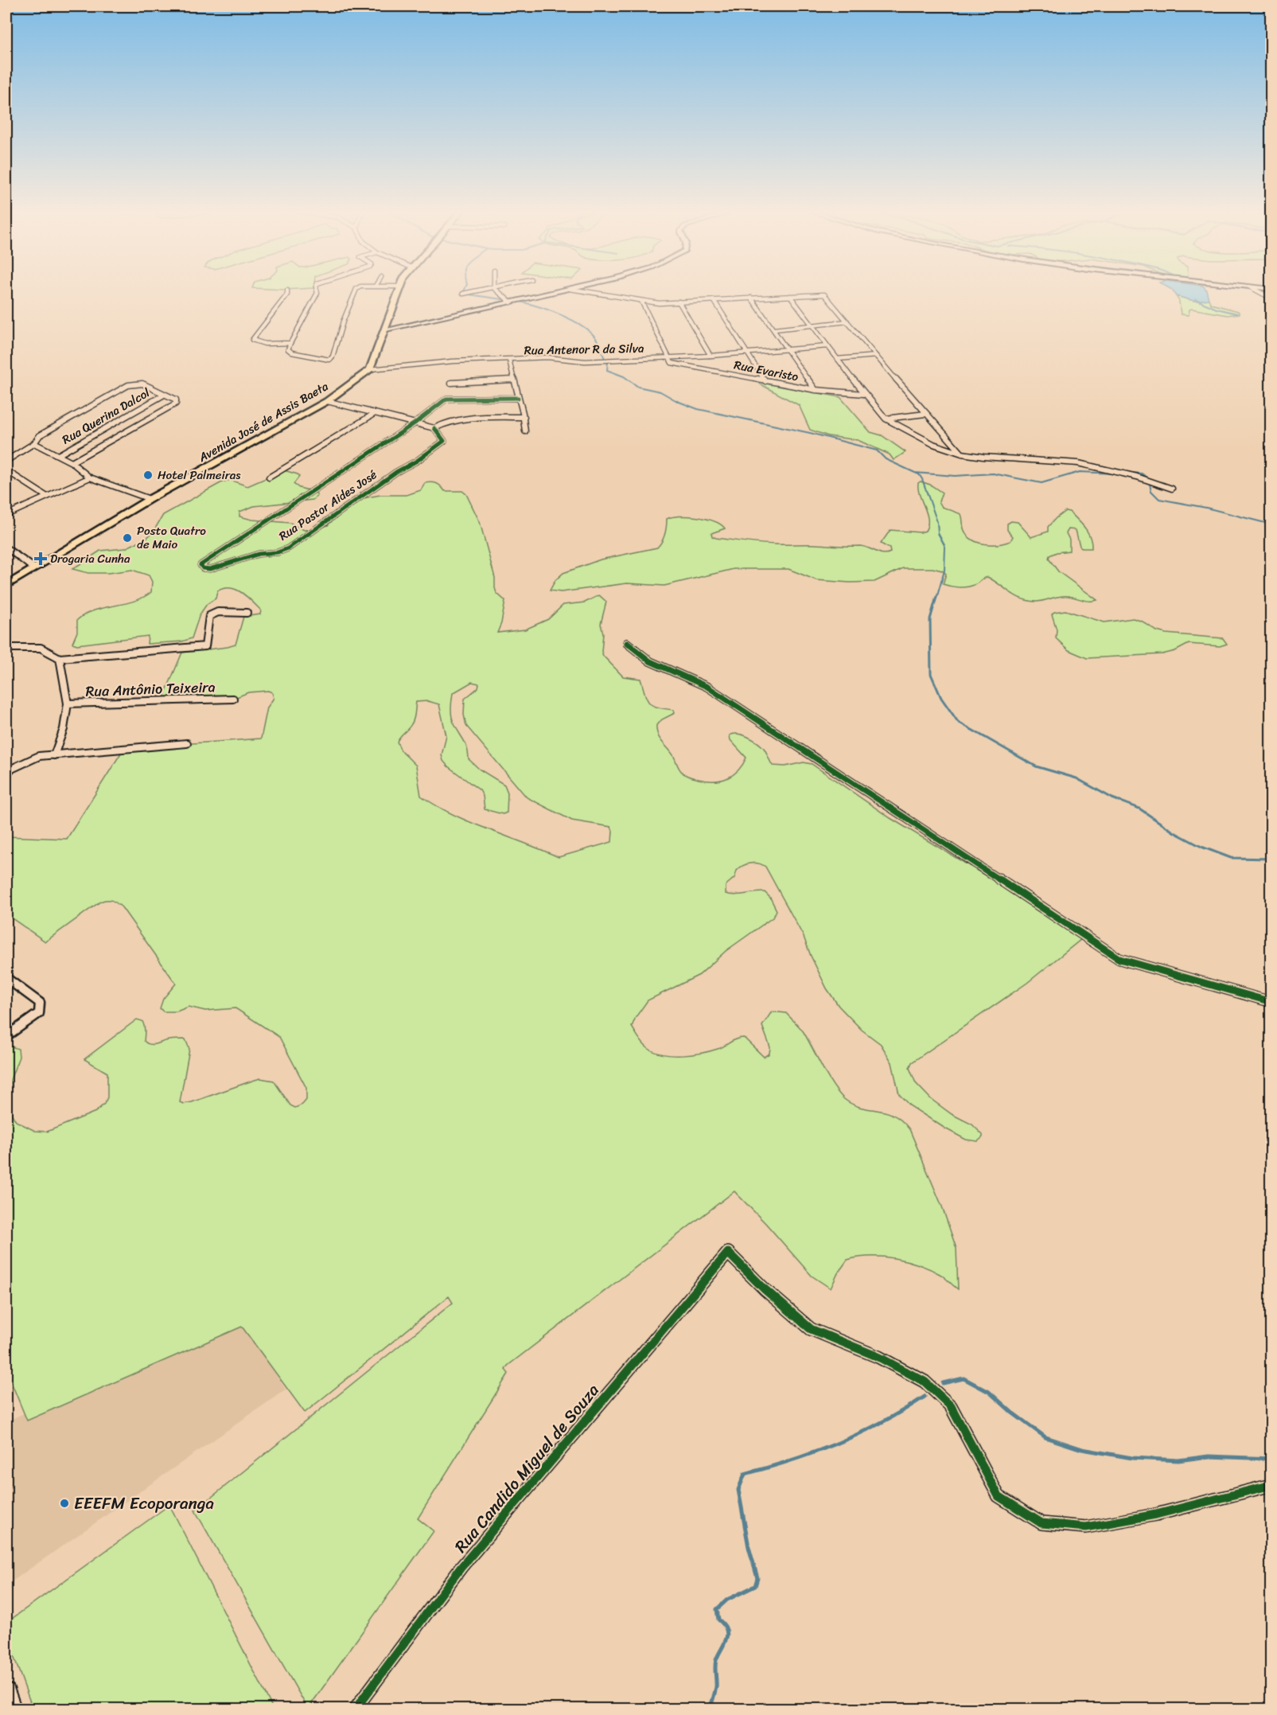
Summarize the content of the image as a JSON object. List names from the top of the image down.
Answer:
{
  "streets": {
    "main road": ["Avenida José de Assis Baeta"],
    "street": [
      "Rua Antenor R da Silva",
      "Rua Evaristo",
      "Rua Querina Dalcol",
      "Rua Pastor Aides José",
      "Rua Antônio Teixeira",
      "Rua Candido Miguel de Souza"
    ]
  },
  "crossings": [
    ["Rua Antenor R da Silva", "Rua Evaristo"],
    ["Rua Antenor R da Silva", "Avenida José de Assis Baeta"]
  ],
  "places": {
    "other": ["Hotel Palmeiras", "Posto Quatro de Maio", "EEEFM Ecoporanga"],
    "health": ["Drogaria Cunha"]
  }
}
